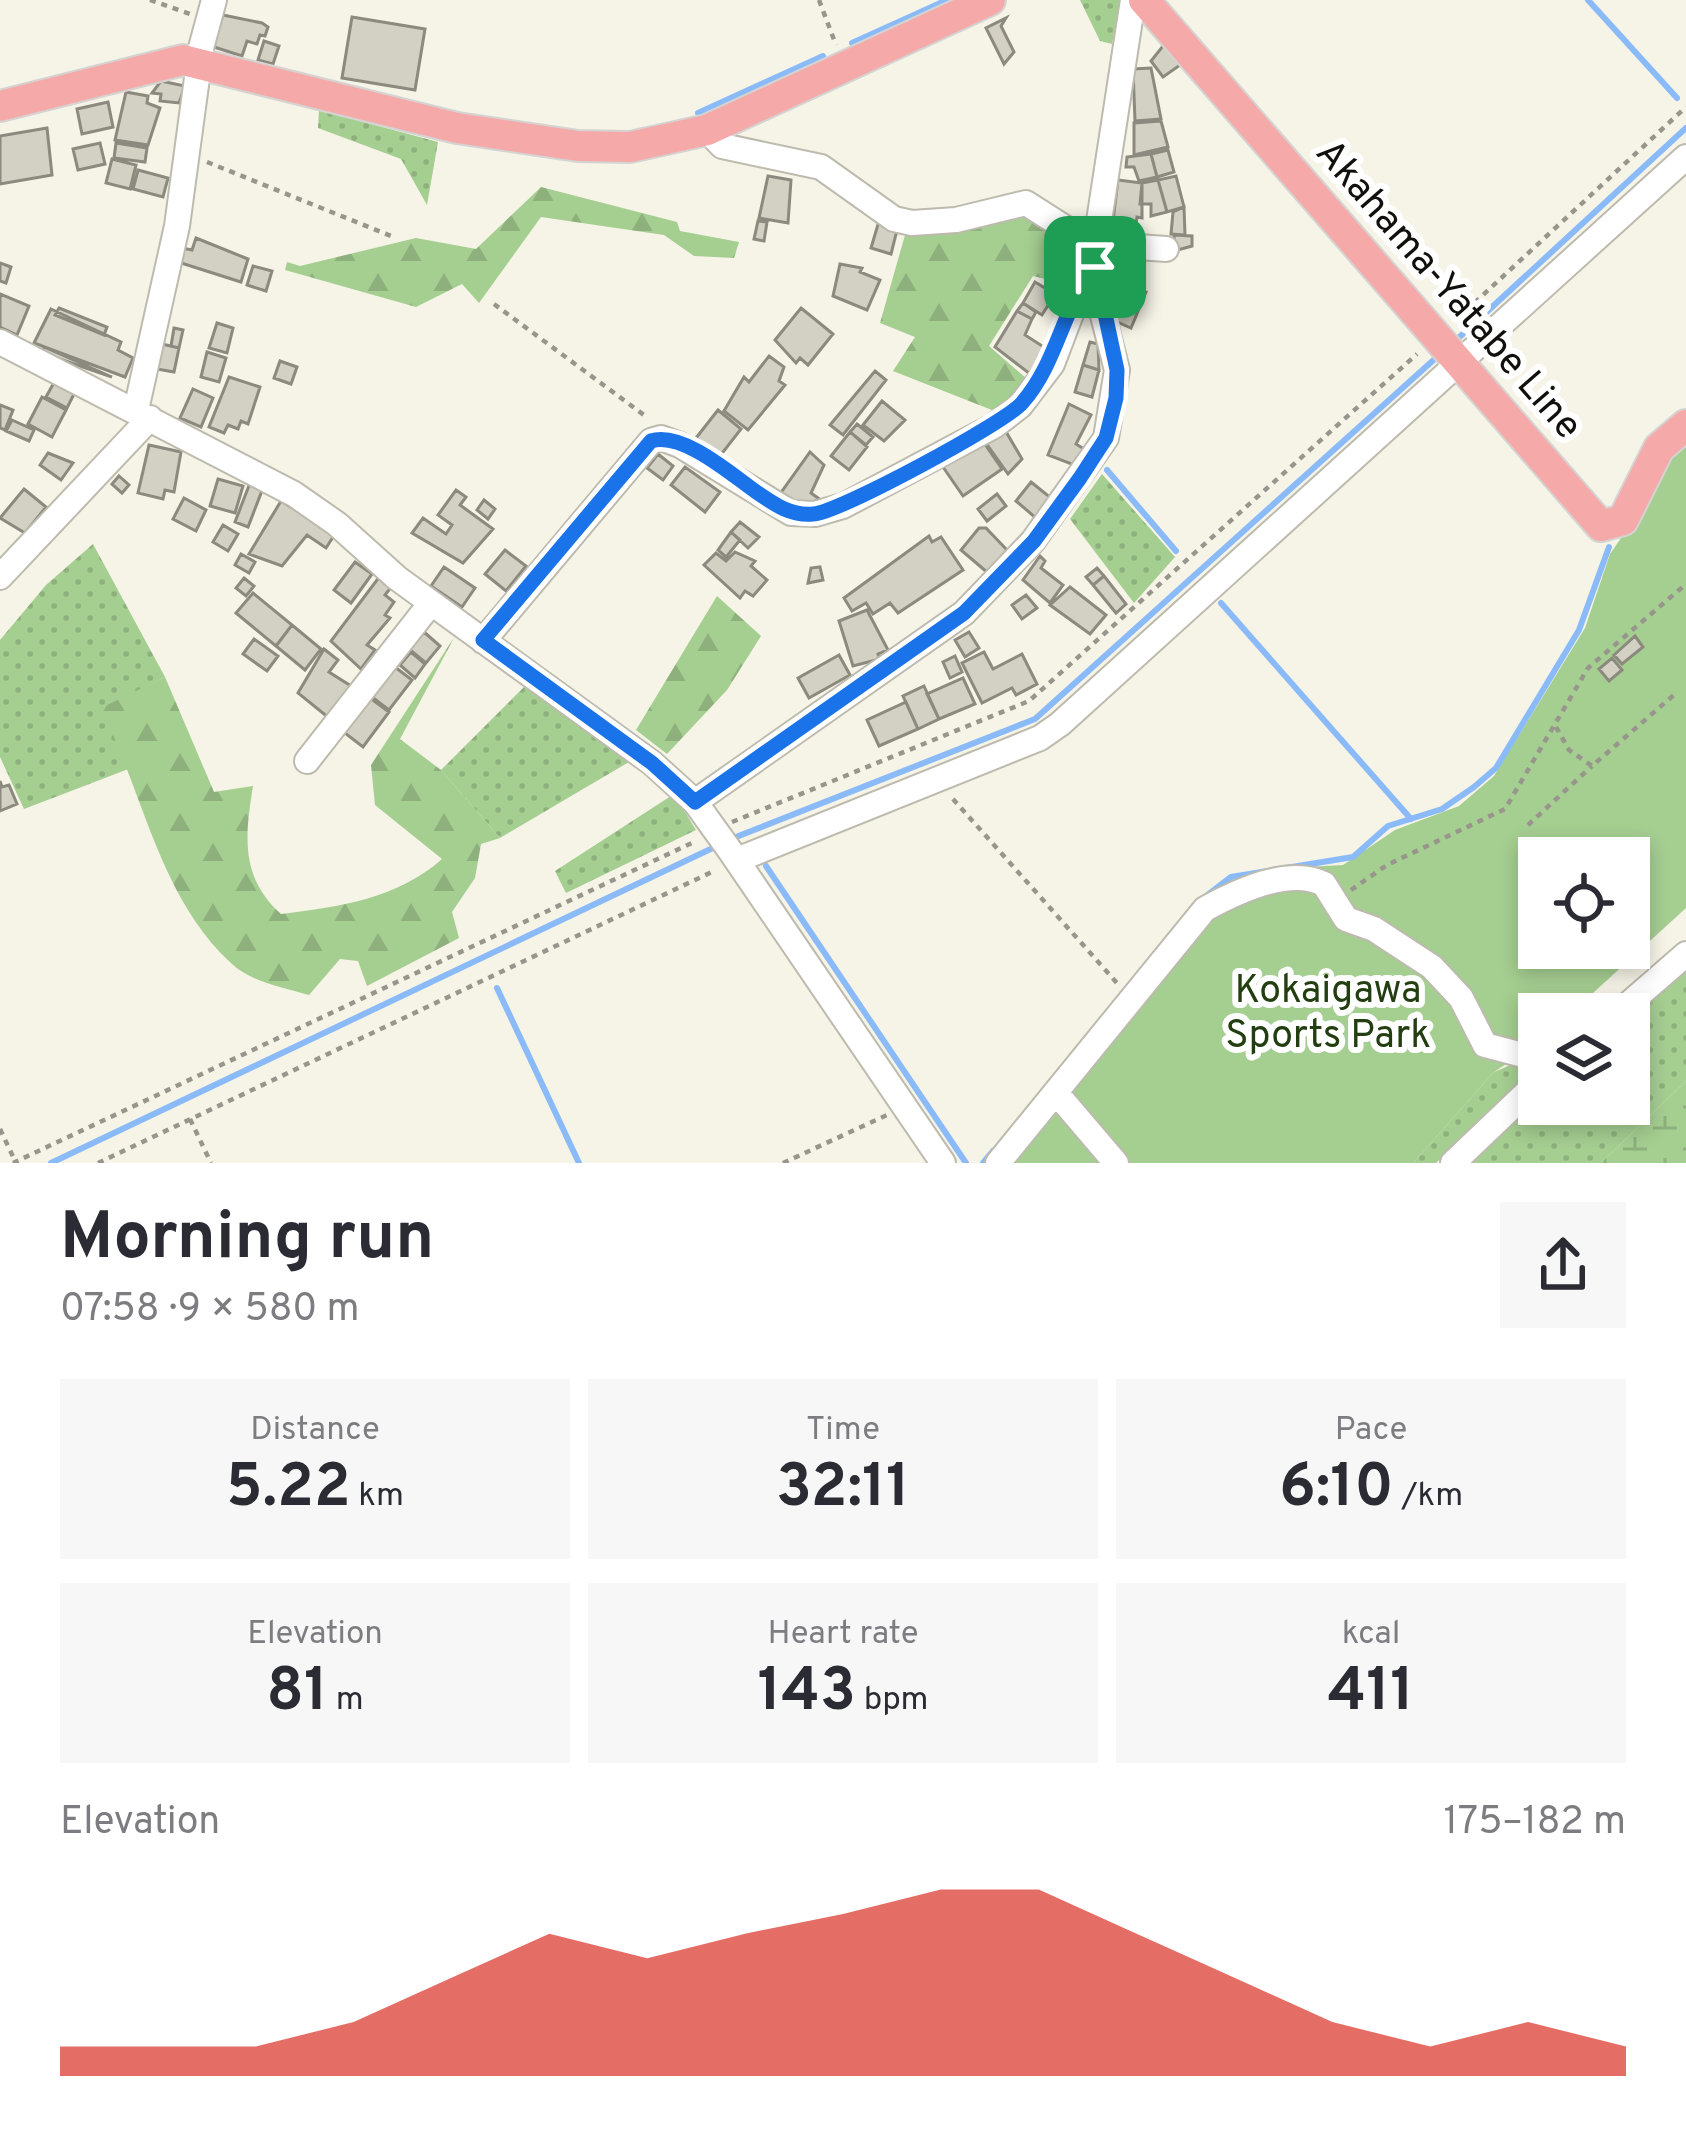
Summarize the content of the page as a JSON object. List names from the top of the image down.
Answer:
{
  "streets": {
    "main road": ["Akahama-Yatabe Line"]
  },
  "parks": ["Kokaigawa Sports Park"],
  "page": {
    "heading": ["Morning run", "07:58 · 9 × 580 m"],
    "stats": [
      ["Distance", "5.22 km"],
      ["Time", "32:11"],
      ["Pace", "6:10 /km"],
      ["Elevation", "81 m"],
      ["Heart rate", "143 bpm"],
      ["kcal", "411"]
    ],
    "chart": ["Elevation", "175–182 m"]
  }
}
